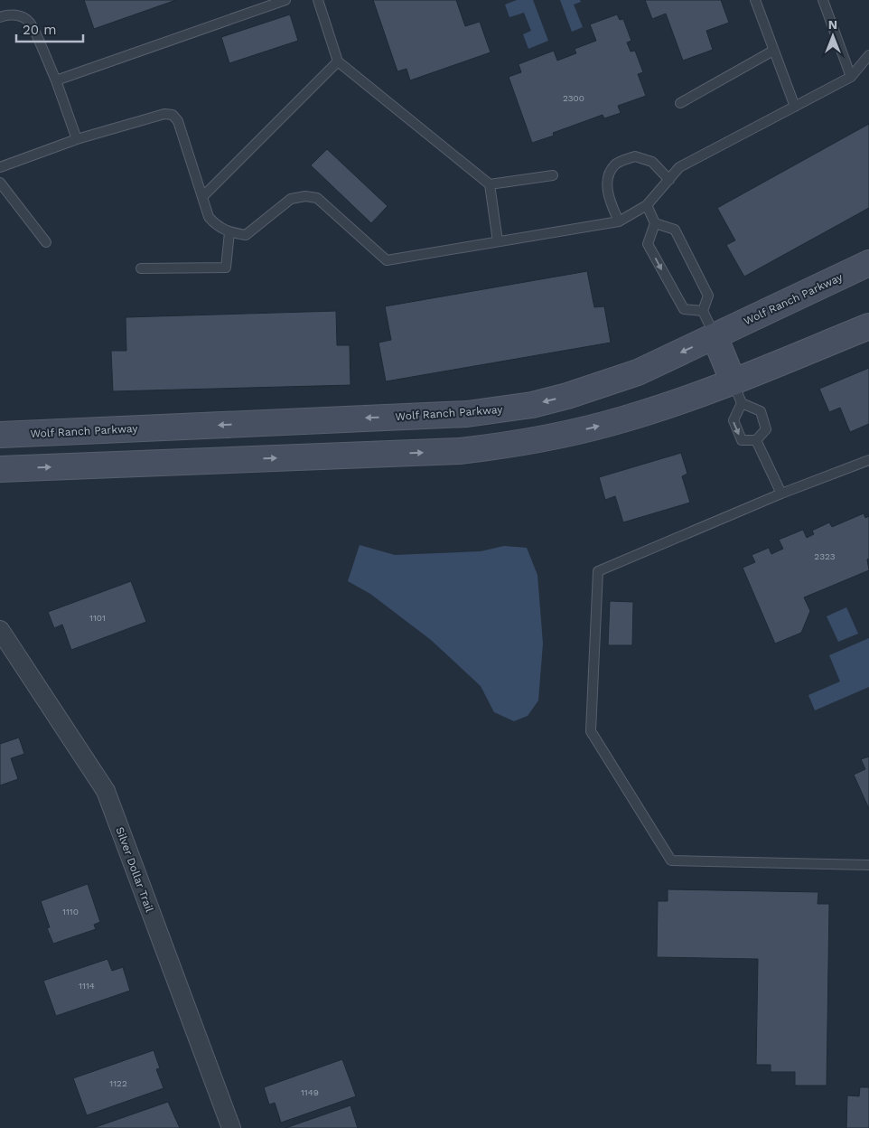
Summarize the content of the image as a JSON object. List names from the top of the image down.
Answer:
{
  "streets": {
    "street": ["Wolf Ranch Parkway", "Silver Dollar Trail"]
  },
  "house_numbers": [
    "2300",
    "2323",
    "1101",
    "1110",
    "1114",
    "1122",
    "1149"
  ],
  "scale_bar": "20 m",
  "north": "top"
}
